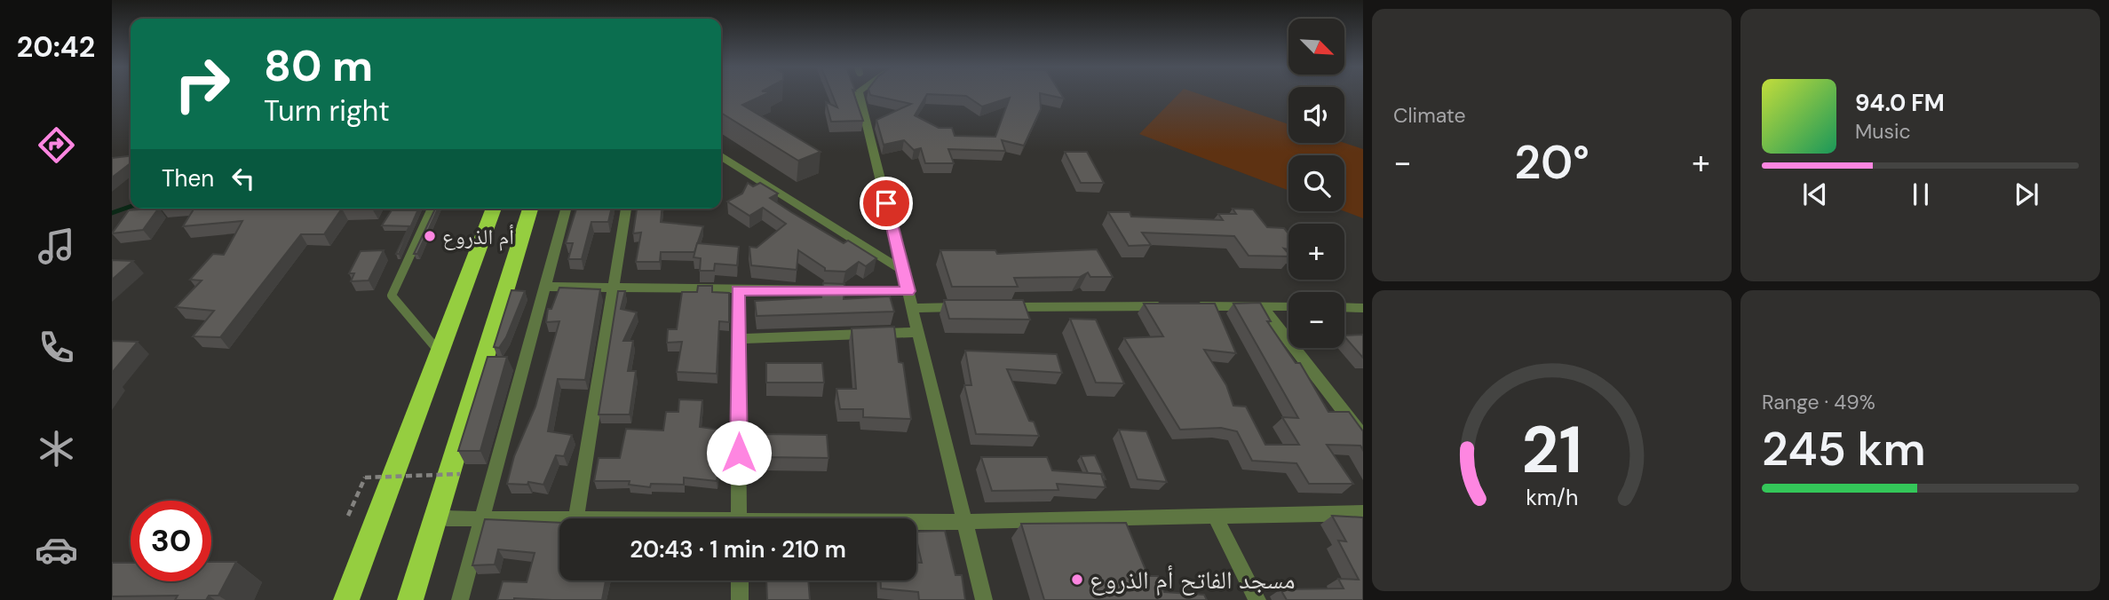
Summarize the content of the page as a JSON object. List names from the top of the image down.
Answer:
{
  "places": ["أم الذروع", "مسجد الفاتح أم الذروع"],
  "north": "bottom right",
  "page": {
    "tabs": "20:42",
    "tile": [
      "Climate",
      ["Range · 49%", "245 km"]
    ],
    "map_buttons": ["+", "−"],
    "turn": ["80 m", "Turn right"],
    "song": ["94.0 FM", "Music"],
    "heat": ["−", "20°", "+"],
    "then": "Then",
    "limit": "30",
    "trip": "20:43 · 1 min · 210 m",
    "gauge": ["21", "km/h"]
  }
}
